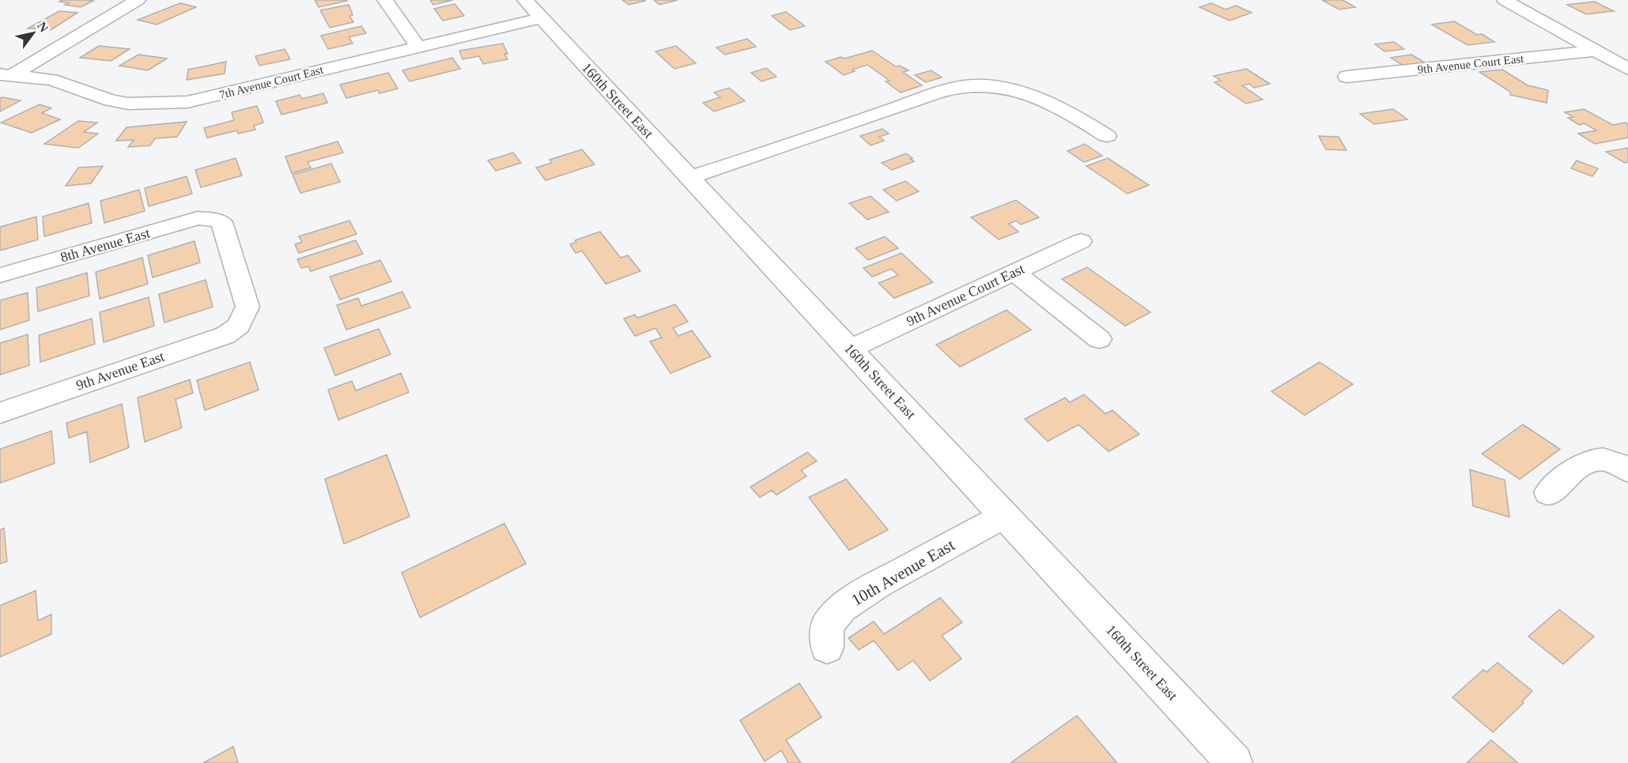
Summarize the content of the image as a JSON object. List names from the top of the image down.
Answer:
{
  "streets": {
    "street": [
      "9th Avenue Court East",
      "7th Avenue Court East",
      "160th Street East",
      "8th Avenue East",
      "9th Avenue East",
      "10th Avenue East"
    ]
  },
  "crossings": [
    ["9th Avenue Court East", "160th Street East"],
    ["7th Avenue Court East", "160th Street East"],
    ["160th Street East", "10th Avenue East"],
    ["8th Avenue East", "9th Avenue East"]
  ],
  "north": "top right"
}
